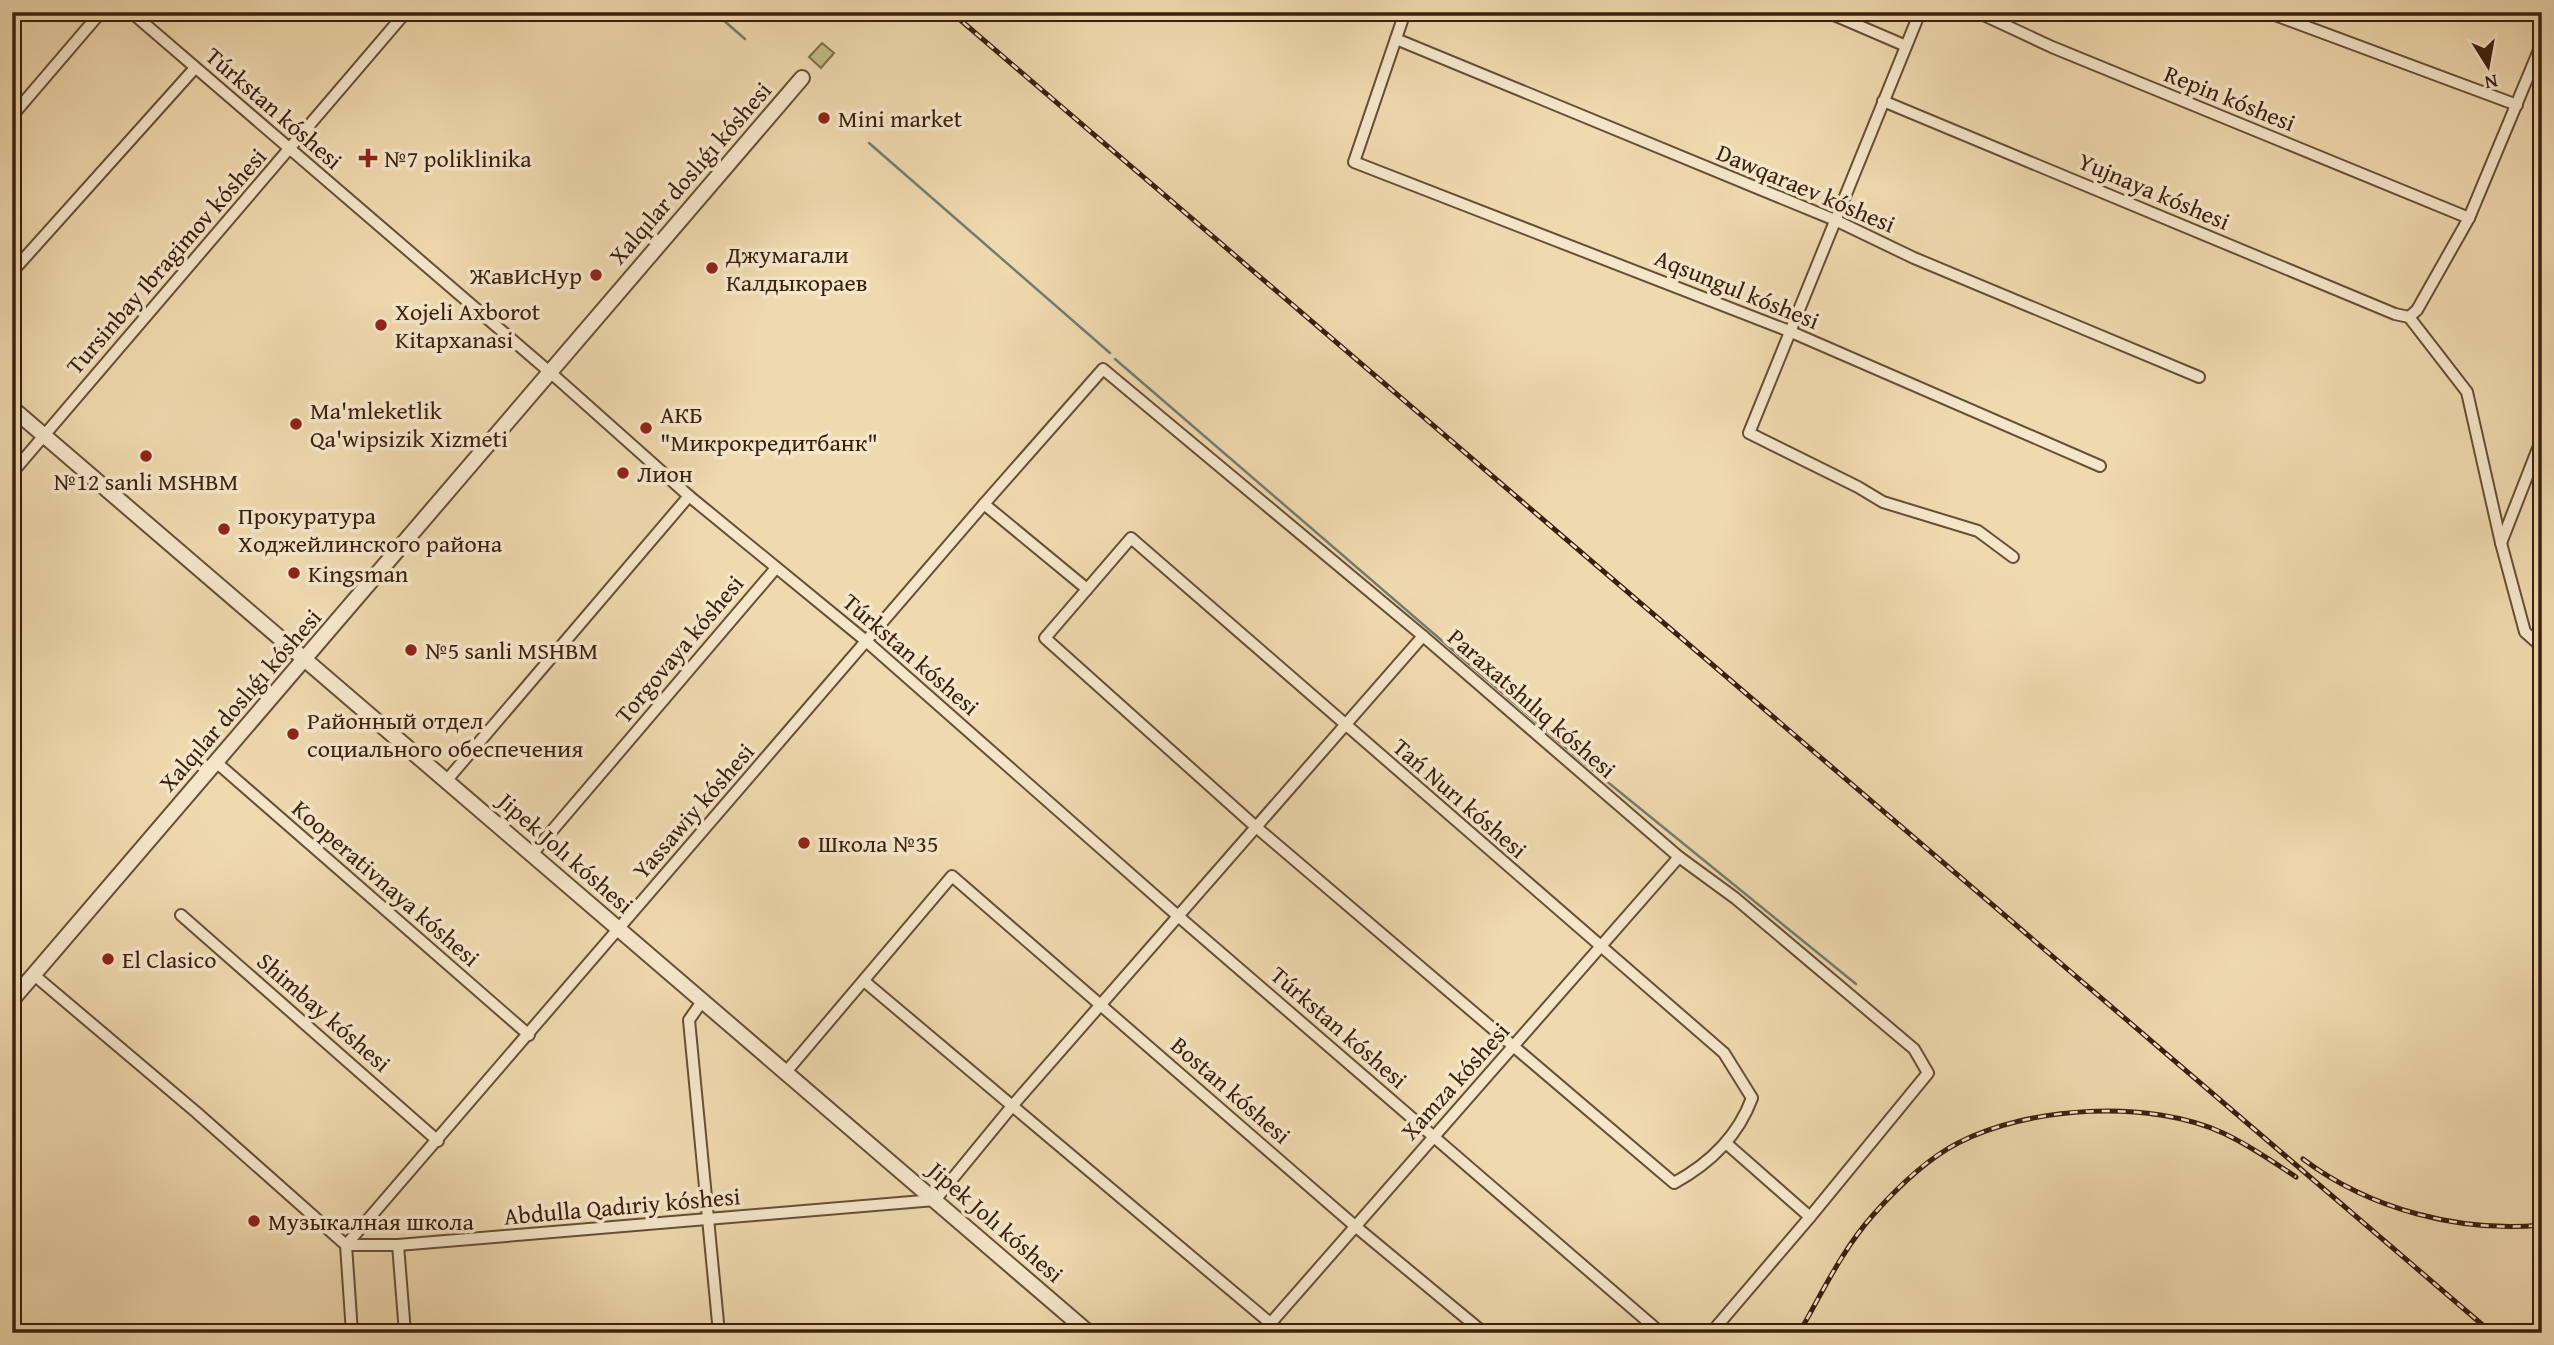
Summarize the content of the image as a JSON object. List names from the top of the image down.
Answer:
{
  "streets": {
    "street": [
      "Repin kóshesi",
      "Túrkstan kóshesi",
      "Xalqılar doslıǵı kóshesi",
      "Dawqaraev kóshesi",
      "Yujnaya kóshesi",
      "Tursinbay Ibragimov kóshesi",
      "Aqsungul kóshesi",
      "Torgovaya kóshesi",
      "Paraxatshılıq kóshesi",
      "Tań Nurı kóshesi",
      "Yassawiy kóshesi",
      "Jipek Jolı kóshesi",
      "Kooperativnaya kóshesi",
      "Shimbay kóshesi",
      "Xamza kóshesi",
      "Bostan kóshesi",
      "Abdulla Qadıriy kóshesi"
    ]
  },
  "crossings": [
    ["Túrkstan kóshesi", "Xalqılar doslıǵı kóshesi"],
    ["Túrkstan kóshesi", "Tursinbay Ibragimov kóshesi"],
    ["Túrkstan kóshesi", "Torgovaya kóshesi"],
    ["Túrkstan kóshesi", "Yassawiy kóshesi"],
    ["Túrkstan kóshesi", "Xamza kóshesi"],
    ["Xalqılar doslıǵı kóshesi", "Jipek Jolı kóshesi"],
    ["Xalqılar doslıǵı kóshesi", "Kooperativnaya kóshesi"],
    ["Dawqaraev kóshesi", "Aqsungul kóshesi"],
    ["Tursinbay Ibragimov kóshesi", "Jipek Jolı kóshesi"],
    ["Torgovaya kóshesi", "Jipek Jolı kóshesi"],
    ["Paraxatshılıq kóshesi", "Yassawiy kóshesi"],
    ["Paraxatshılıq kóshesi", "Xamza kóshesi"],
    ["Tań Nurı kóshesi", "Xamza kóshesi"],
    ["Yassawiy kóshesi", "Jipek Jolı kóshesi"],
    ["Yassawiy kóshesi", "Kooperativnaya kóshesi"],
    ["Yassawiy kóshesi", "Shimbay kóshesi"],
    ["Yassawiy kóshesi", "Abdulla Qadıriy kóshesi"],
    ["Jipek Jolı kóshesi", "Abdulla Qadıriy kóshesi"],
    ["Xamza kóshesi", "Bostan kóshesi"]
  ],
  "places": {
    "other": [
      "Mini market",
      "Джумагали Калдыкораев",
      "ЖавИсНур",
      "Xojeli Axborot Kitapxanasi",
      "Ma'mleketlik Qa'wipsizik Xizmeti",
      "АКБ \"Микрокредитбанк\"",
      "№12 sanli MSHBM",
      "Лион",
      "Прокуратура Ходжейлинского района",
      "Kingsman",
      "№5 sanli MSHBM",
      "Районный отдел социального обеспечения",
      "Школа №35",
      "El Clasico",
      "Музыкалная школа"
    ],
    "health": ["№7 poliklinika"]
  },
  "north": "bottom"
}
